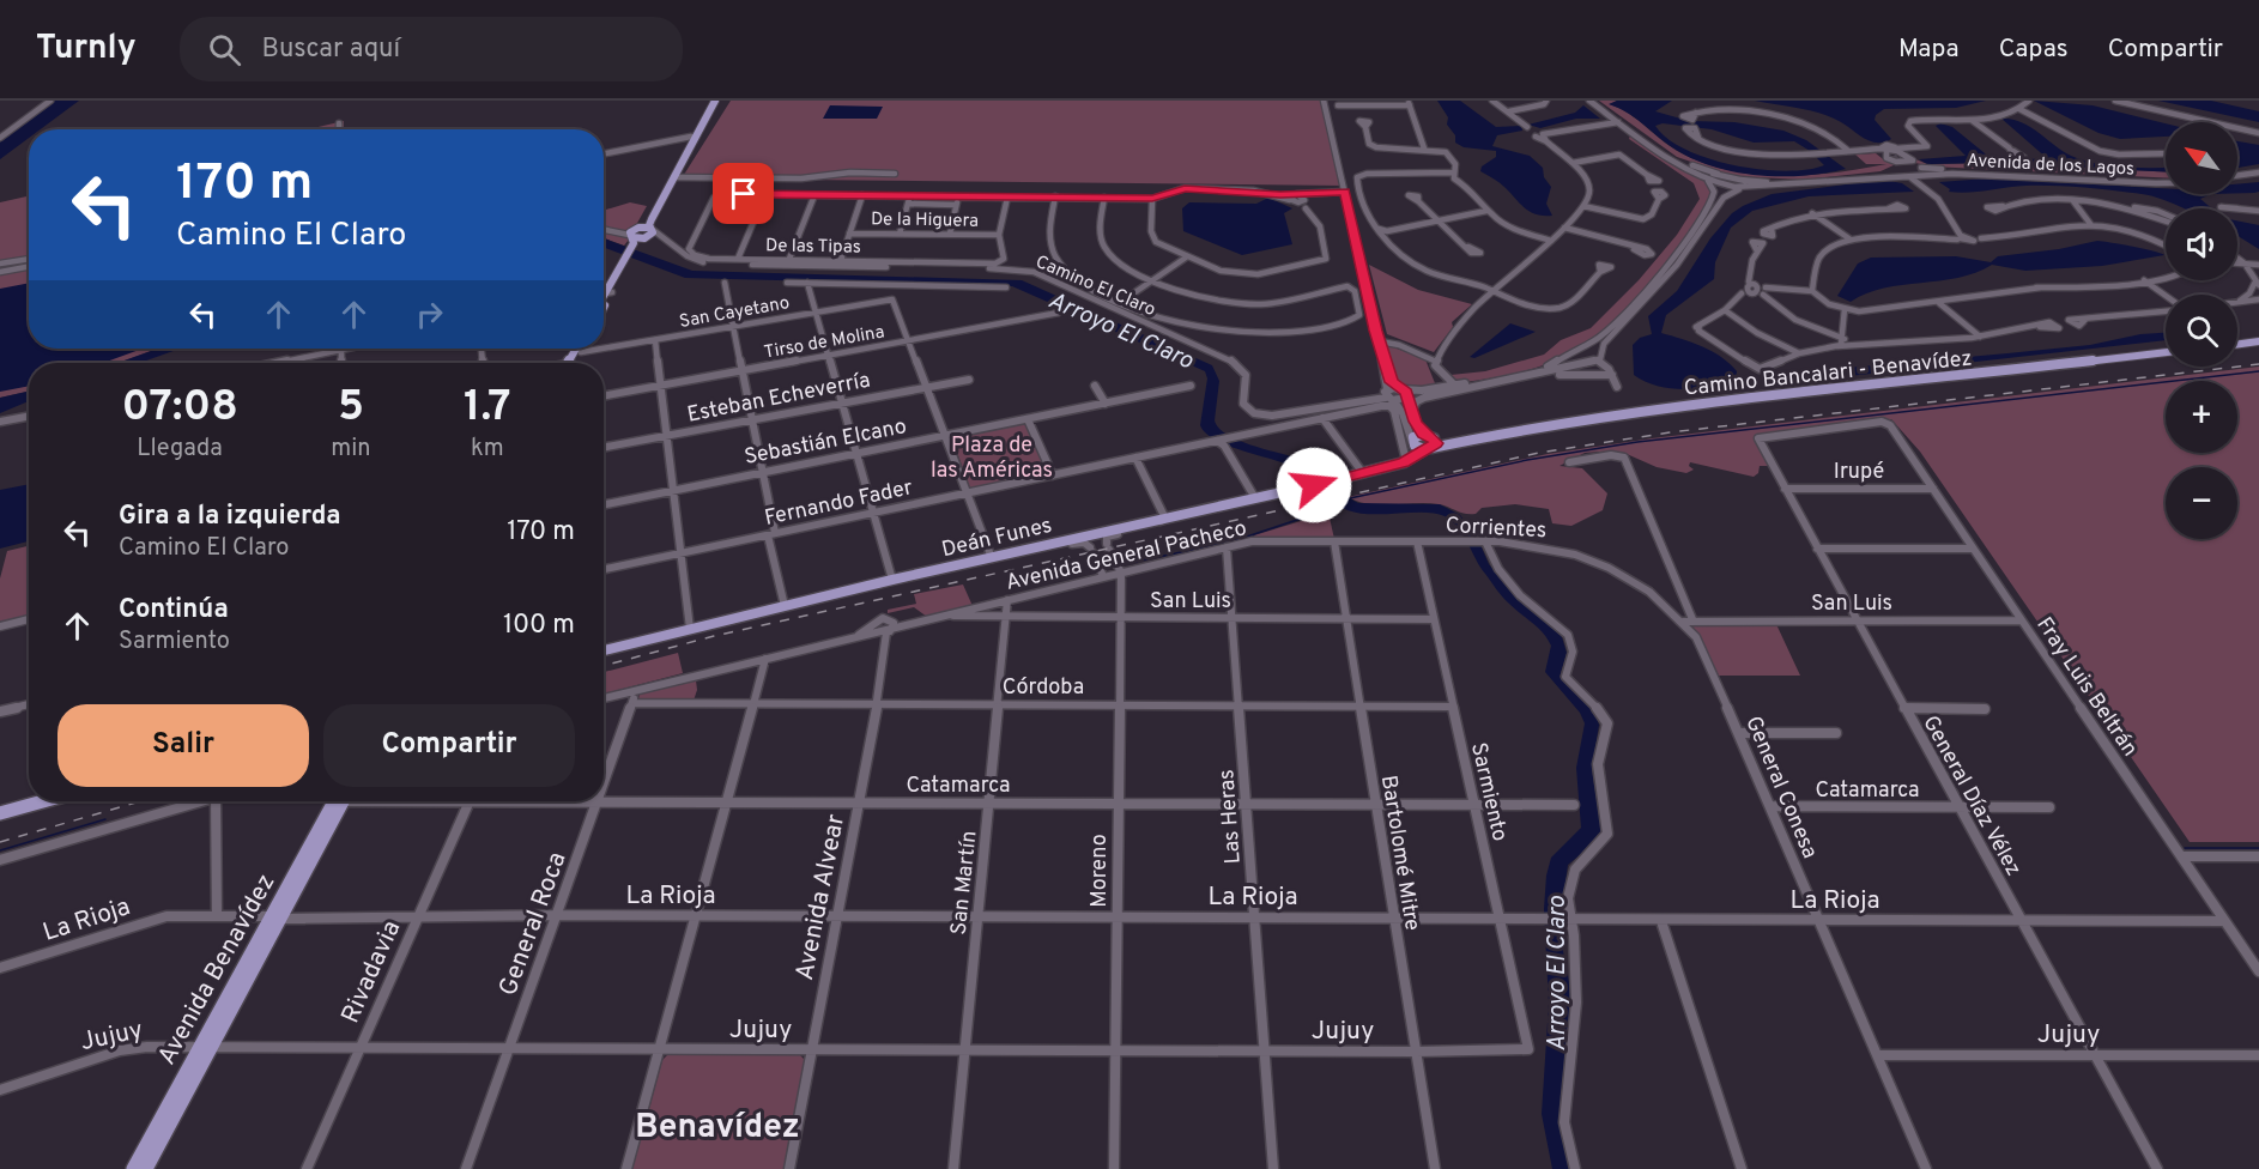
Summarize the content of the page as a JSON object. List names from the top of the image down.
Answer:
{
  "streets": {
    "main road": ["Camino Bancalari - Benavídez", "Deán Funes", "Avenida Benavídez"],
    "street": [
      "Avenida de los Lagos",
      "De la Higuera",
      "De las Tipas",
      "Camino El Claro",
      "San Cayetano",
      "Tirso de Molina",
      "Esteban Echeverría",
      "Sebastián Elcano",
      "Irupé",
      "Fernando Fader",
      "Corrientes",
      "Avenida General Pacheco",
      "San Luis",
      "Córdoba",
      "Fray Luis Beltrán",
      "Catamarca",
      "General Conesa",
      "Sarmiento",
      "General Díaz Vélez",
      "Las Heras",
      "Bartolomé Mitre",
      "Moreno",
      "San Martín",
      "La Rioja",
      "Avenida Alvear",
      "General Roca",
      "Rivadavia",
      "Jujuy"
    ]
  },
  "crossings": [
    ["De la Higuera", "De las Tipas"],
    ["San Cayetano", "Tirso de Molina"],
    ["Camino Bancalari - Benavídez", "Deán Funes"],
    ["Irupé", "Fray Luis Beltrán"],
    ["Irupé", "General Díaz Vélez"],
    ["Corrientes", "Avenida General Pacheco"],
    ["Corrientes", "San Luis"],
    ["Corrientes", "General Conesa"],
    ["Corrientes", "Sarmiento"],
    ["Avenida General Pacheco", "San Luis"],
    ["Avenida General Pacheco", "Córdoba"],
    ["Avenida General Pacheco", "Sarmiento"],
    ["Avenida General Pacheco", "Las Heras"],
    ["Avenida General Pacheco", "Bartolomé Mitre"],
    ["Avenida General Pacheco", "Moreno"],
    ["Avenida General Pacheco", "San Martín"],
    ["Avenida General Pacheco", "Avenida Alvear"],
    ["Avenida General Pacheco", "General Roca"],
    ["San Luis", "Fray Luis Beltrán"],
    ["San Luis", "General Conesa"],
    ["San Luis", "Sarmiento"],
    ["San Luis", "General Díaz Vélez"],
    ["San Luis", "Las Heras"],
    ["San Luis", "Bartolomé Mitre"],
    ["San Luis", "Moreno"],
    ["San Luis", "San Martín"],
    ["Córdoba", "Sarmiento"],
    ["Córdoba", "Las Heras"],
    ["Córdoba", "Bartolomé Mitre"],
    ["Córdoba", "Moreno"],
    ["Córdoba", "San Martín"],
    ["Córdoba", "Avenida Alvear"],
    ["Córdoba", "General Roca"],
    ["Fray Luis Beltrán", "General Díaz Vélez"],
    ["Fray Luis Beltrán", "La Rioja"],
    ["Catamarca", "General Conesa"],
    ["Catamarca", "Sarmiento"],
    ["Catamarca", "General Díaz Vélez"],
    ["Catamarca", "Las Heras"],
    ["Catamarca", "Bartolomé Mitre"],
    ["Catamarca", "Moreno"],
    ["Catamarca", "San Martín"],
    ["Catamarca", "Avenida Alvear"],
    ["Catamarca", "General Roca"],
    ["General Conesa", "La Rioja"],
    ["General Conesa", "Jujuy"],
    ["Sarmiento", "La Rioja"],
    ["Sarmiento", "Jujuy"],
    ["General Díaz Vélez", "La Rioja"],
    ["General Díaz Vélez", "Jujuy"],
    ["Las Heras", "La Rioja"],
    ["Las Heras", "Jujuy"],
    ["Bartolomé Mitre", "La Rioja"],
    ["Bartolomé Mitre", "Jujuy"],
    ["Moreno", "La Rioja"],
    ["Moreno", "Jujuy"],
    ["San Martín", "La Rioja"],
    ["San Martín", "Jujuy"],
    ["La Rioja", "Avenida Alvear"],
    ["La Rioja", "General Roca"],
    ["La Rioja", "Avenida Benavídez"],
    ["La Rioja", "Rivadavia"],
    ["Avenida Alvear", "Jujuy"],
    ["General Roca", "Jujuy"],
    ["Avenida Benavídez", "Jujuy"],
    ["Rivadavia", "Jujuy"]
  ],
  "districts": ["Benavídez"],
  "water": ["Arroyo El Claro"],
  "parks": ["Plaza de las Américas"],
  "north": "top left",
  "page": {
    "header": "Turnly",
    "search": "Buscar aquí",
    "nav": ["Mapa", "Capas", "Compartir"],
    "map_buttons": ["+", "−"],
    "turn": ["170 m", "Camino El Claro"],
    "eta": [
      "07:08",
      "Llegada",
      "5",
      "min",
      "1.7",
      "km"
    ],
    "list": [
      {
        "name": "Gira a la izquierda",
        "note": "Camino El Claro",
        "value": "170 m"
      },
      {
        "name": "Continúa",
        "note": "Sarmiento",
        "value": "100 m"
      }
    ],
    "buttons": ["Salir", "Compartir"]
  }
}
